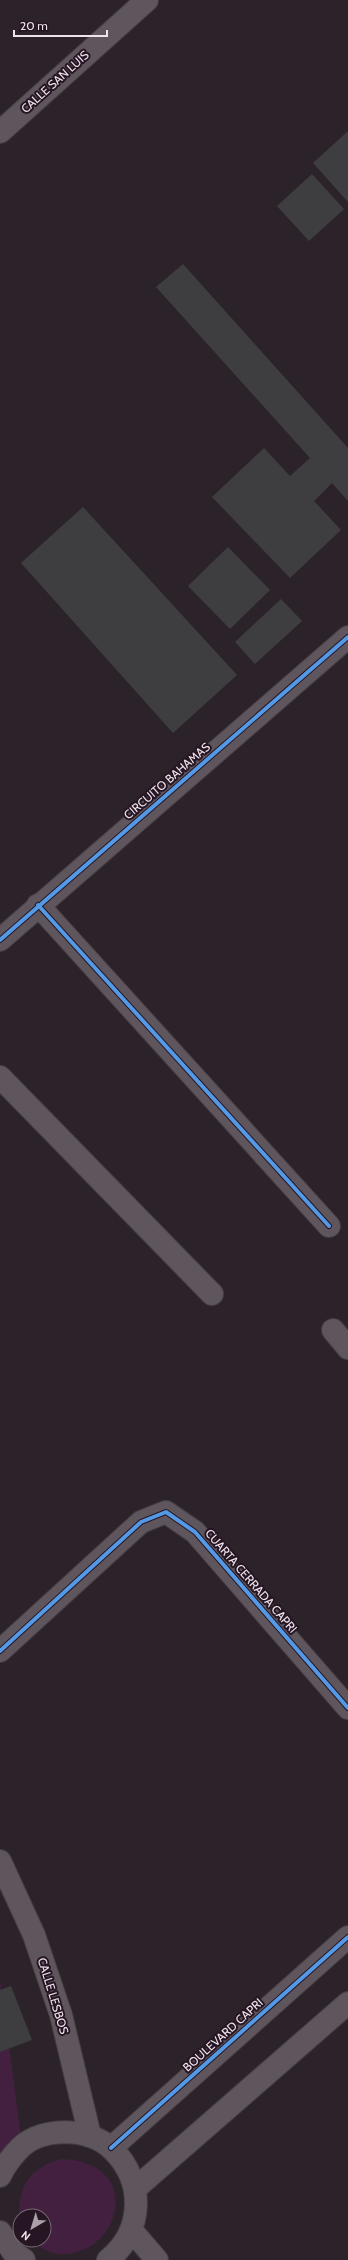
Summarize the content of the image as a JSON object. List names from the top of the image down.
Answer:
{
  "streets": {
    "street": [
      "CALLE SAN LUIS",
      "CIRCUITO BAHAMAS",
      "CUARTA CERRADA CAPRI",
      "CALLE LESBOS",
      "BOULEVARD CAPRI"
    ]
  },
  "scale_bar": "20 m",
  "north": "bottom left"
}
